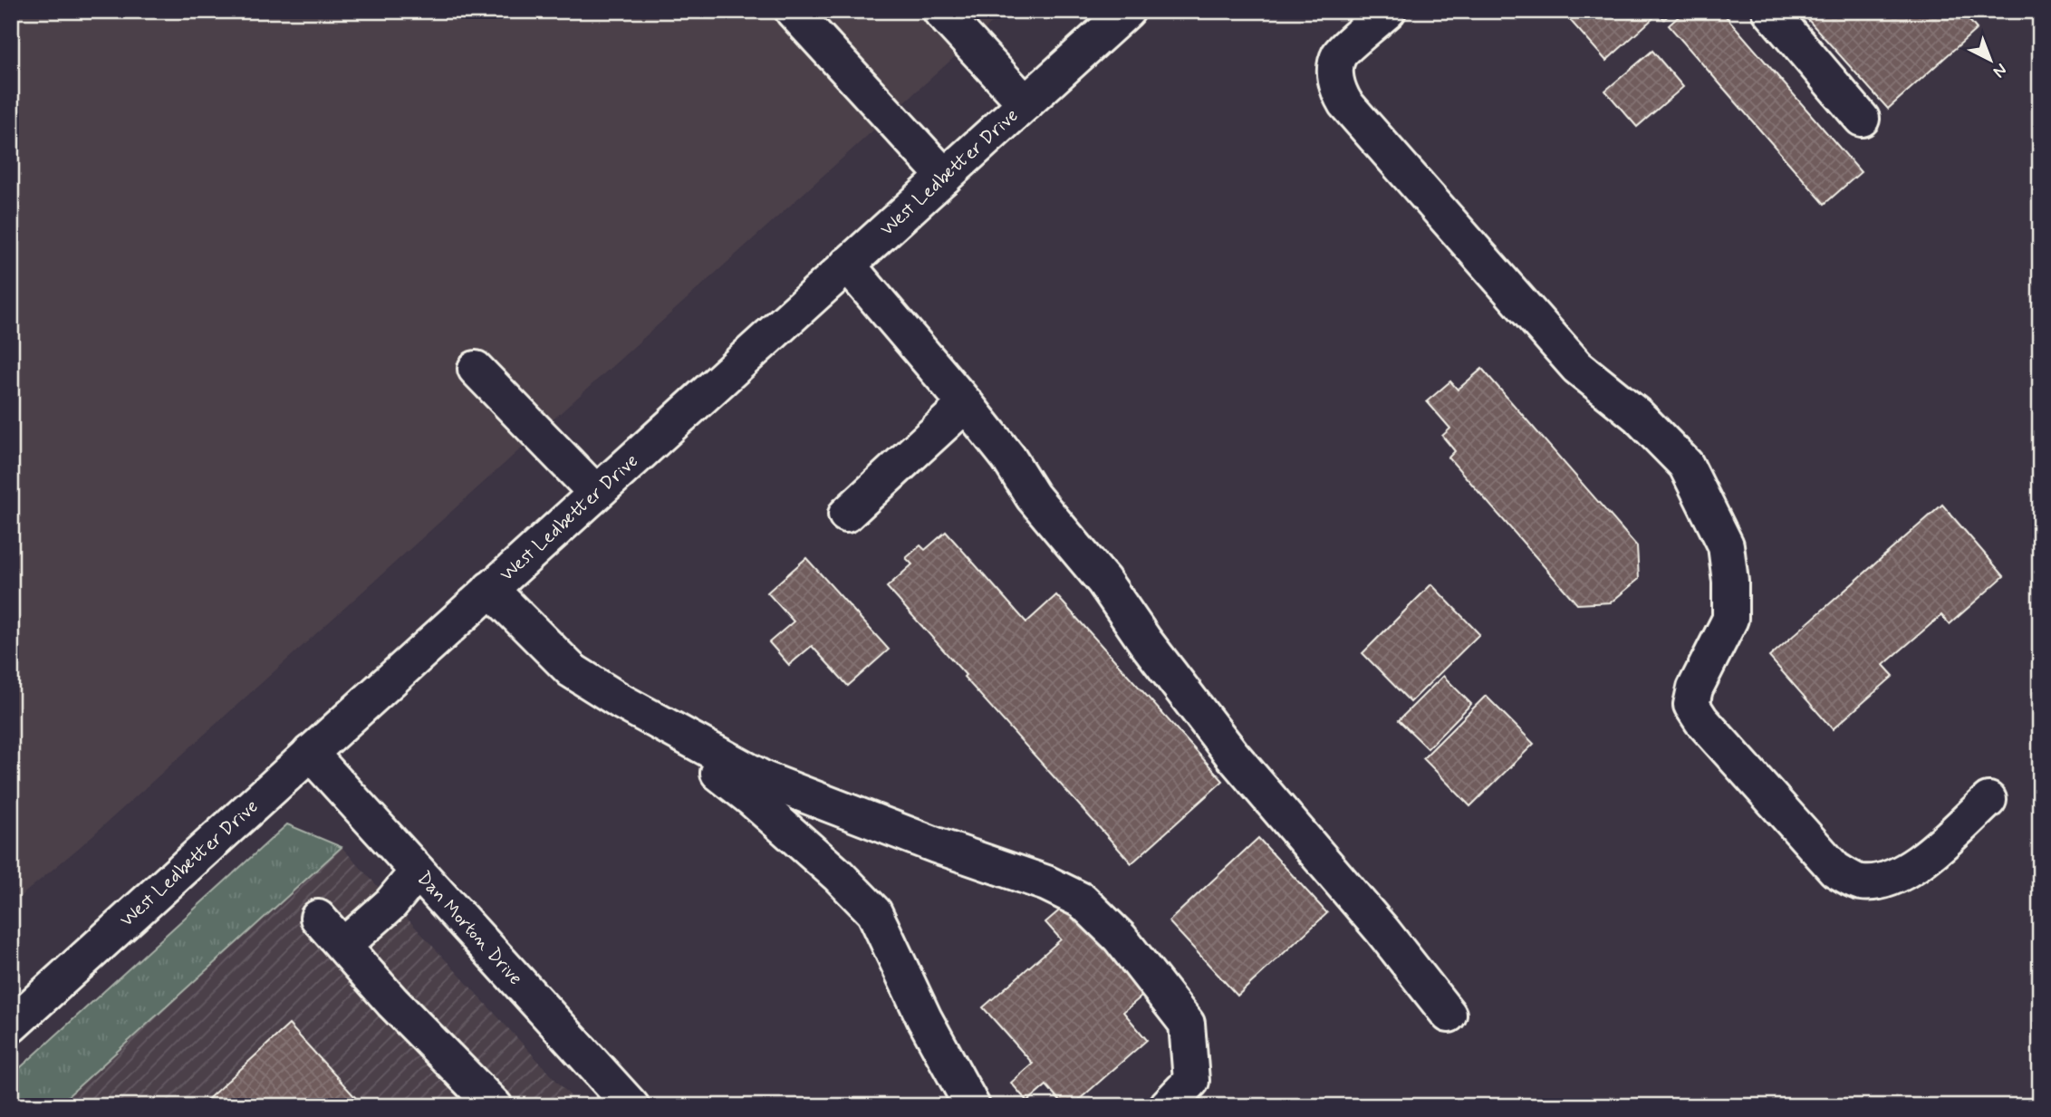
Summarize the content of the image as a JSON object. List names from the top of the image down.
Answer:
{
  "streets": {
    "street": ["West Ledbetter Drive", "Dan Morton Drive"]
  },
  "crossings": [
    ["West Ledbetter Drive", "Dan Morton Drive"]
  ],
  "north": "bottom right"
}
